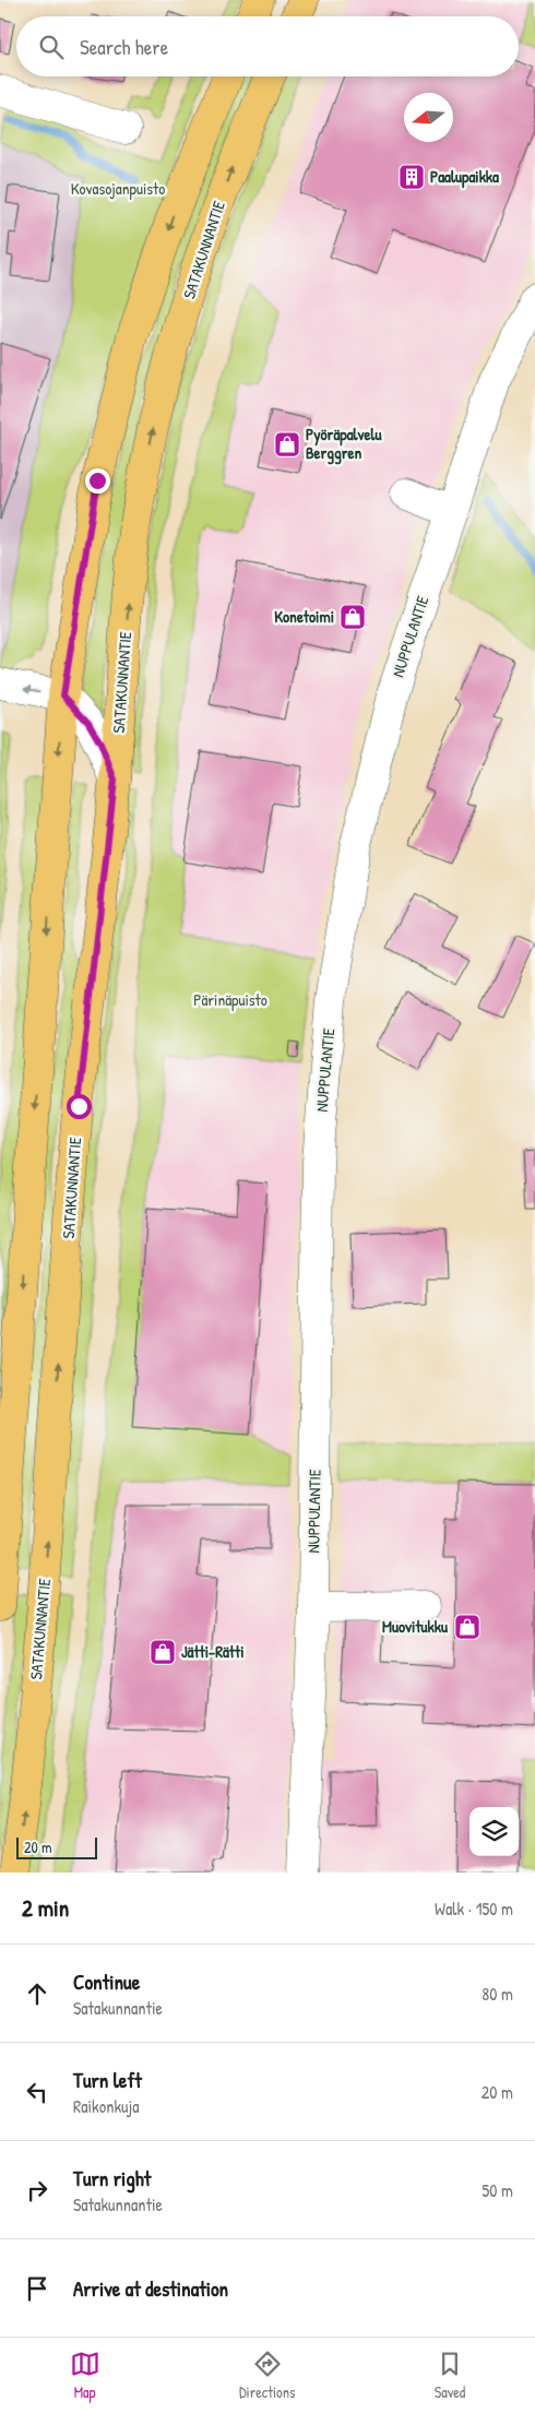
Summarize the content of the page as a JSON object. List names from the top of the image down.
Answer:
{
  "streets": {
    "main road": ["SATAKUNNANTIE"],
    "street": ["NUPPULANTIE"]
  },
  "parks": ["Kovasojanpuisto", "Pärinäpuisto"],
  "places": {
    "building": ["Paalupaikka"],
    "shop": [
      "Pyöräpalvelu Berggren",
      "Konetoimi",
      "Muovitukku",
      "Jätti-Rätti"
    ]
  },
  "scale_bar": "20 m",
  "north": "left",
  "page": {
    "search": "Search here",
    "scale": "20 m",
    "heading": ["2 min", "Walk · 150 m"],
    "list": [
      ["Continue", "Satakunnantie", "80 m"],
      ["Turn left", "Raikonkuja", "20 m"],
      ["Turn right", "Satakunnantie", "50 m"],
      "Arrive at destination"
    ],
    "nav": ["Map", "Directions", "Saved"]
  }
}
